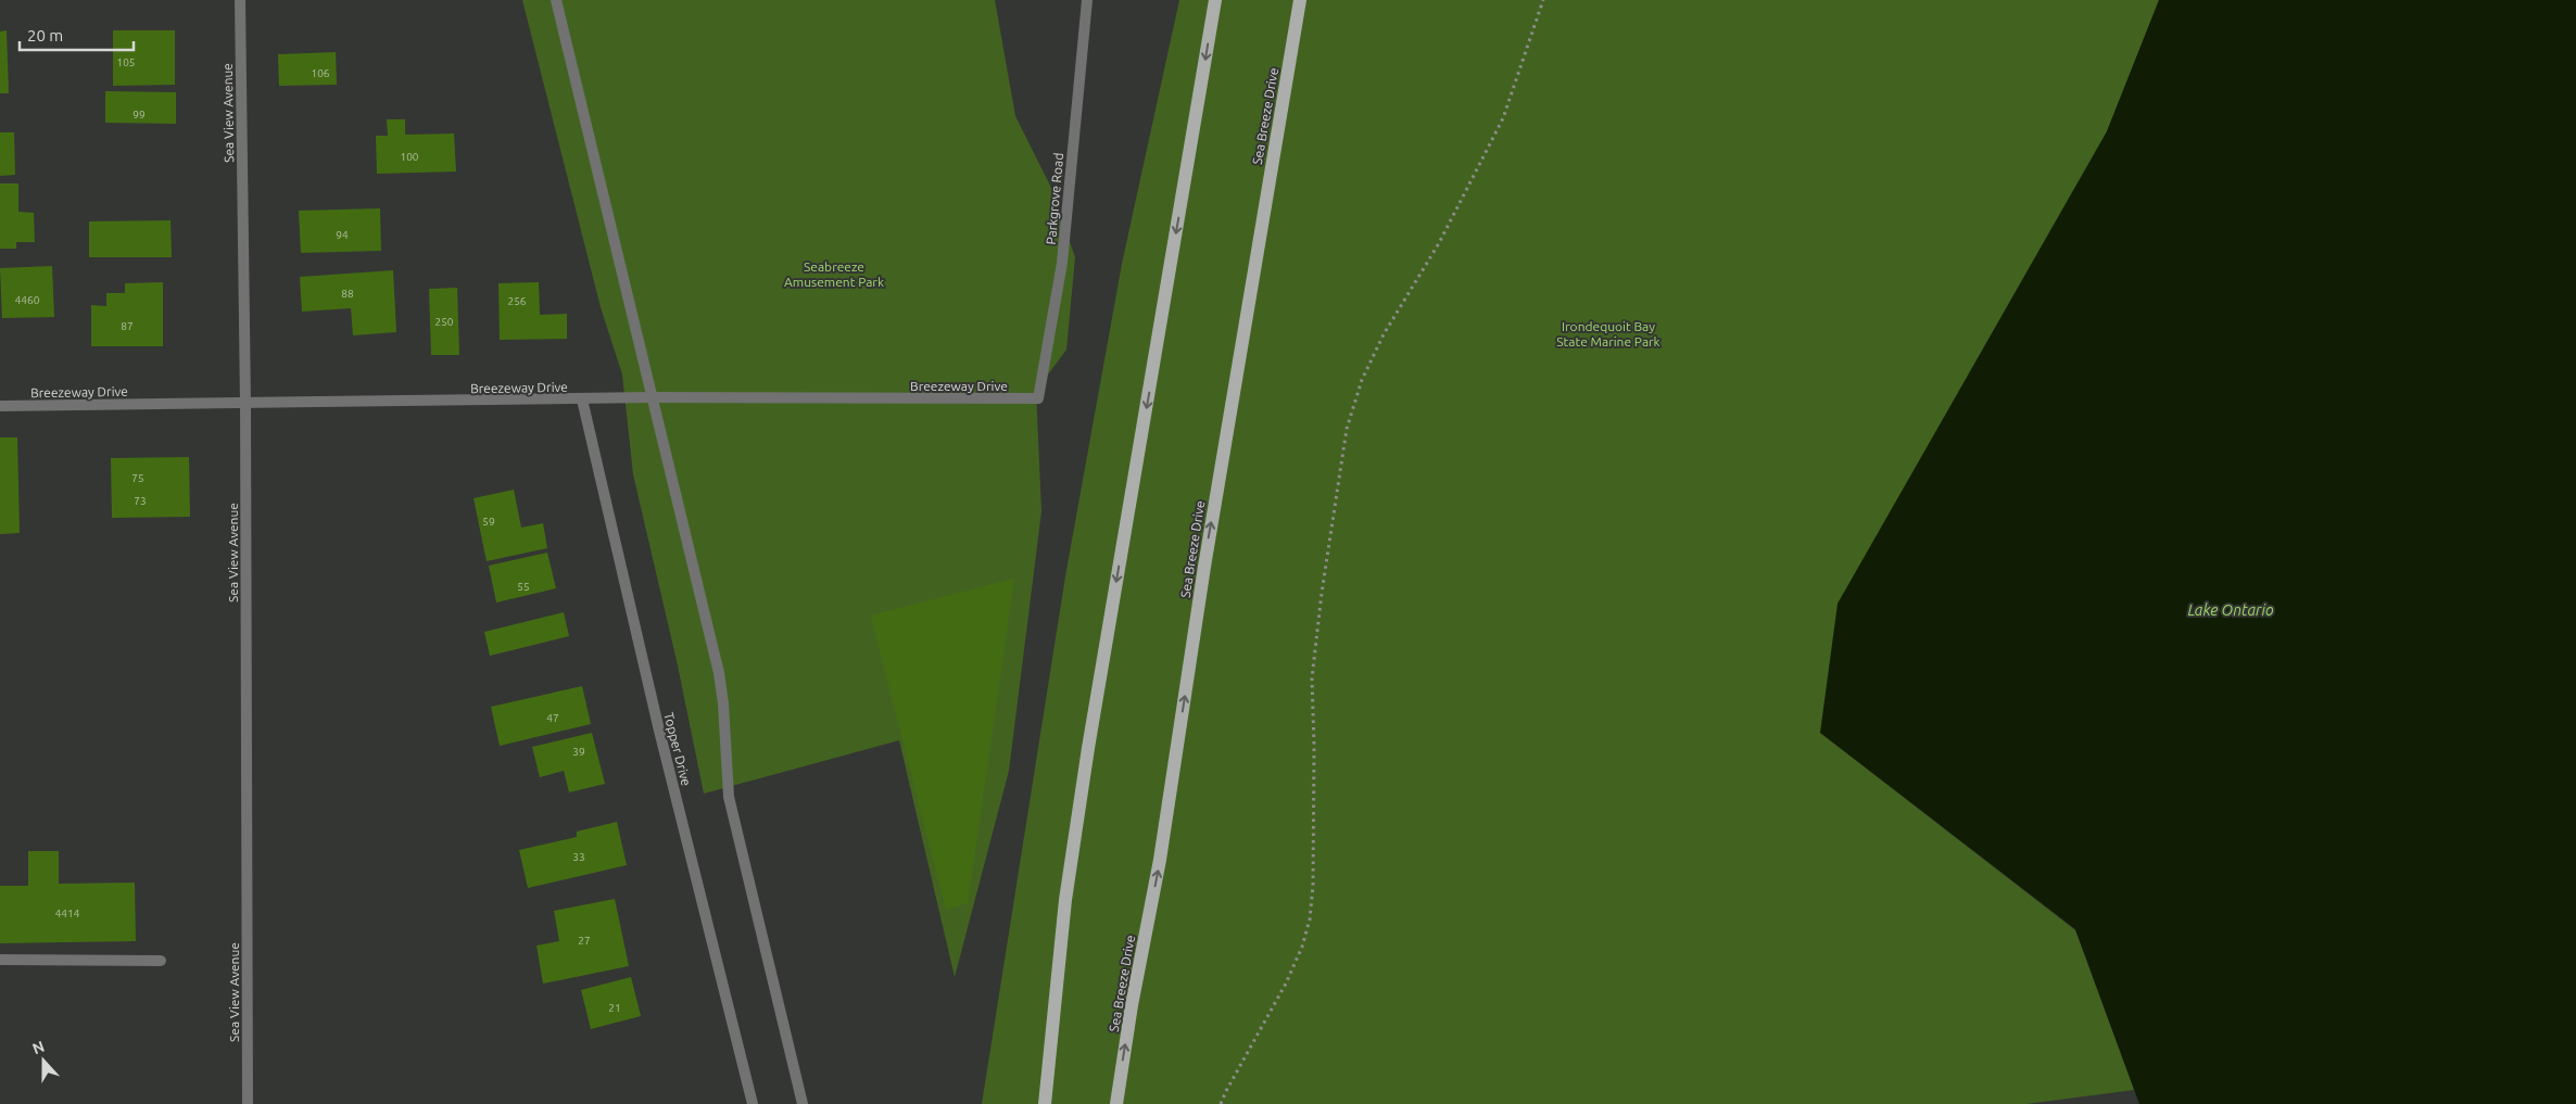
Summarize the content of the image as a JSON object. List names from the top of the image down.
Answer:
{
  "streets": {
    "main road": ["Sea Breeze Drive"],
    "street": [
      "Sea View Avenue",
      "Parkgrove Road",
      "Breezeway Drive",
      "Topper Drive"
    ]
  },
  "crossings": [
    ["Sea View Avenue", "Breezeway Drive"],
    ["Parkgrove Road", "Breezeway Drive"],
    ["Breezeway Drive", "Topper Drive"]
  ],
  "water": ["Lake Ontario"],
  "parks": ["Seabreeze Amusement Park", "Irondequoit Bay State Marine Park"],
  "house_numbers": [
    "105",
    "106",
    "99",
    "100",
    "94",
    "88",
    "4460",
    "256",
    "250",
    "87",
    "75",
    "73",
    "59",
    "55",
    "47",
    "39",
    "33",
    "4414",
    "27",
    "21"
  ],
  "scale_bar": "20 m",
  "north": "top"
}
